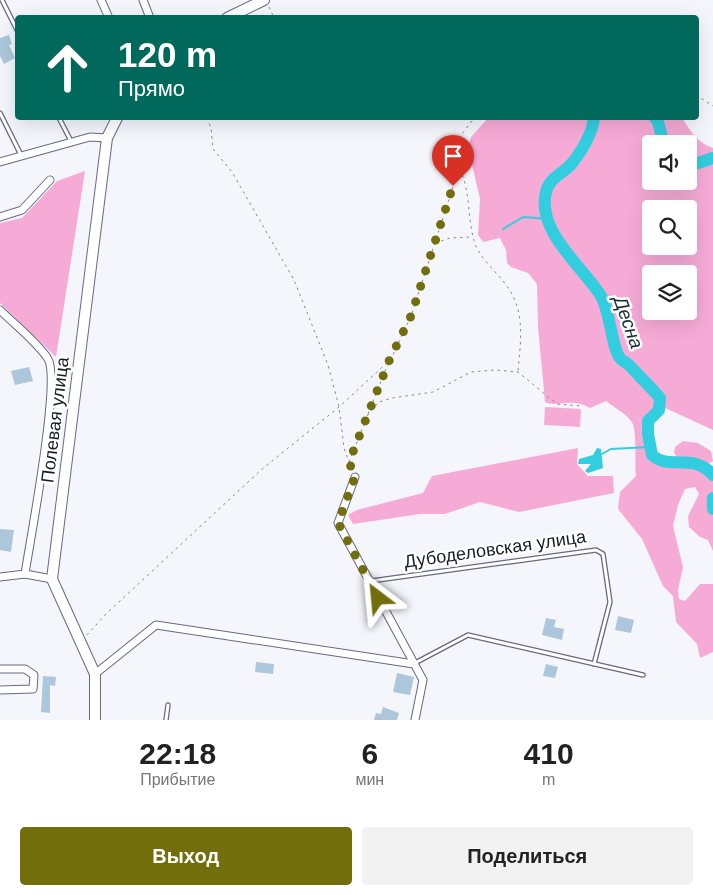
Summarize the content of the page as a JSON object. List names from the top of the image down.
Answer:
{
  "streets": {
    "street": ["Полевая улица"],
    "lane": ["Дубоделовская улица"]
  },
  "water": ["Десна"],
  "page": {
    "turn": ["120 m", "Прямо"],
    "eta": [
      "22:18",
      "Прибытие",
      "6",
      "мин",
      "410",
      "m"
    ],
    "buttons": ["Выход", "Поделиться"]
  }
}
